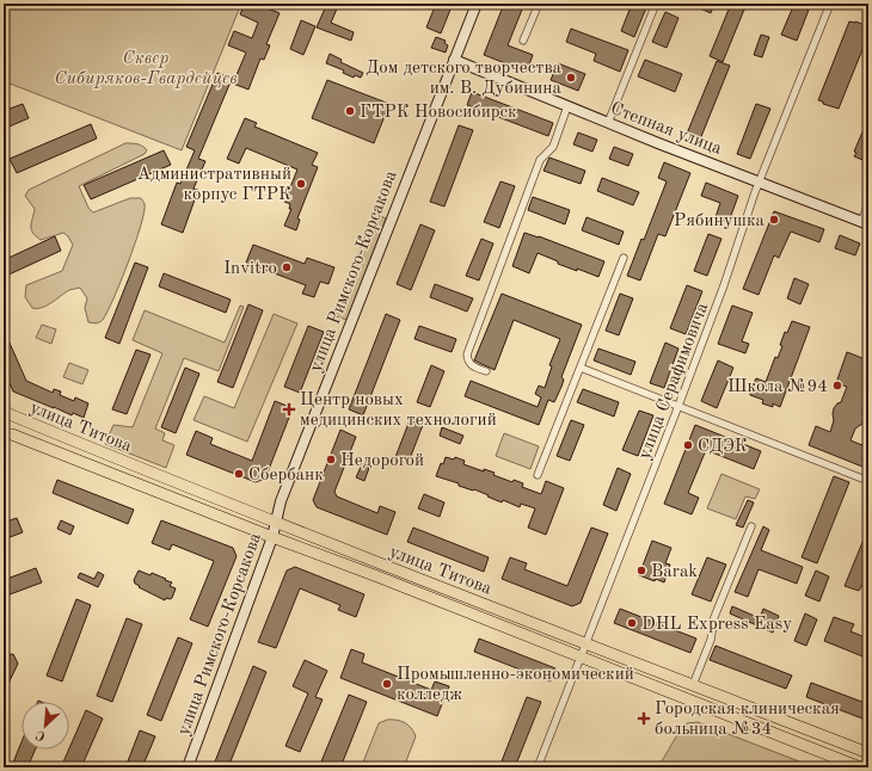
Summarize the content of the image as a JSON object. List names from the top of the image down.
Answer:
{
  "streets": {
    "main road": ["улица Титова"],
    "street": ["Степная улица", "улица Римского-Корсакова", "улица Серафимовича"]
  },
  "crossings": [
    ["Степная улица", "улица Римского-Корсакова"],
    ["Степная улица", "улица Серафимовича"],
    ["улица Римского-Корсакова", "улица Титова"],
    ["улица Серафимовича", "улица Титова"]
  ],
  "parks": ["Сквер Сибиряков-Гвардейцев"],
  "places": {
    "other": [
      "Дом детского творчества им. В. Дубинина",
      "ГТРК Новосибирск",
      "Административный корпус ГТРК",
      "Рябинушка",
      "Invitro",
      "Школа №94",
      "СДЭК",
      "Недорогой",
      "Сбербанк",
      "Barak",
      "DHL Express Easy",
      "Промышленно-экономический колледж"
    ],
    "health": ["Центр новых медицинских технологий", "Городская клиническая больница №34"]
  },
  "north": "bottom left"
}
